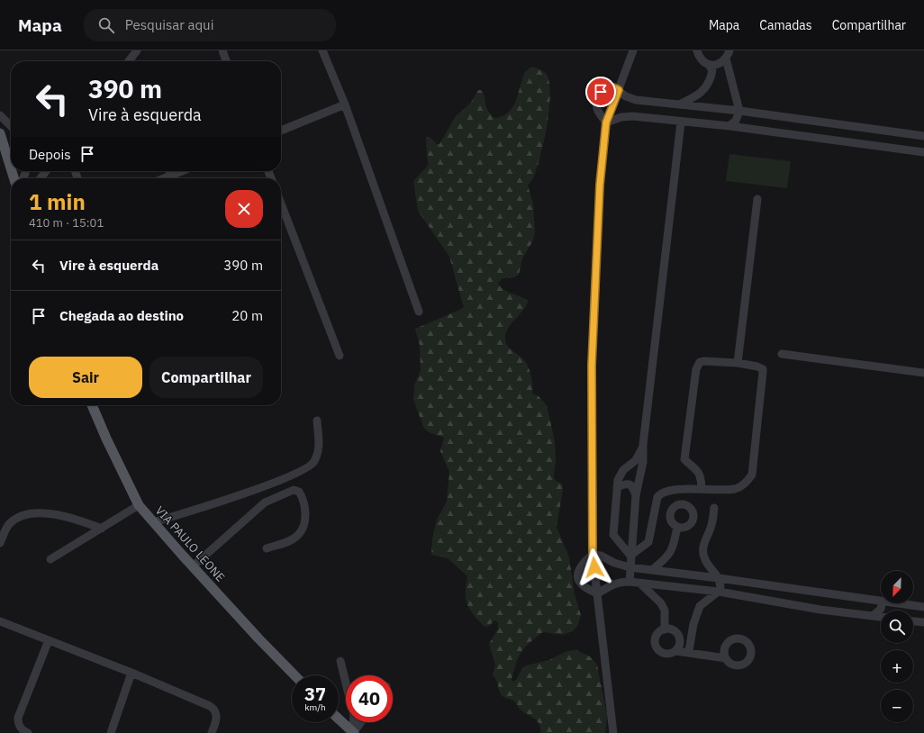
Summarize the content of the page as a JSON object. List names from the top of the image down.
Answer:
{
  "streets": {
    "main road": ["VIA PAULO LEONE"]
  },
  "north": "bottom left",
  "page": {
    "header": "Mapa",
    "search": "Pesquisar aqui",
    "nav": ["Mapa", "Camadas", "Compartilhar"],
    "turn": ["390 m", "Vire à esquerda"],
    "then": "Depois",
    "heading": ["1 min", "410 m · 15:01"],
    "list": [
      {
        "name": "Vire à esquerda",
        "value": "390 m"
      },
      {
        "name": "Chegada ao destino",
        "value": "20 m"
      }
    ],
    "buttons": ["Sair", "Compartilhar"],
    "map_buttons": ["+", "−"],
    "speed": "37 km/h",
    "limit": "40"
  }
}
